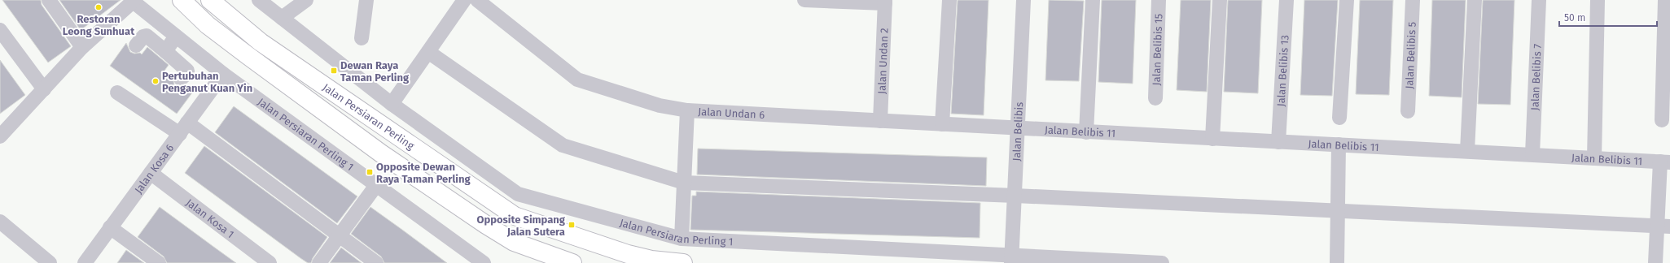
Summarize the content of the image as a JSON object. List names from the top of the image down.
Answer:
{
  "streets": {
    "main road": ["Jalan Persiaran Perling"],
    "street": [
      "Jalan Belibis 15",
      "Jalan Belibis 5",
      "Jalan Undan 2",
      "Jalan Belibis 13",
      "Jalan Belibis 7",
      "Jalan Undan 6",
      "Jalan Belibis",
      "Jalan Belibis 11",
      "Jalan Persiaran Perling 1",
      "Jalan Kosa 6",
      "Jalan Kosa 1"
    ]
  },
  "crossings": [
    ["Jalan Undan 2", "Jalan Undan 6"],
    ["Jalan Belibis 13", "Jalan Belibis 11"],
    ["Jalan Belibis 7", "Jalan Belibis 11"],
    ["Jalan Undan 6", "Jalan Belibis"],
    ["Jalan Undan 6", "Jalan Belibis 11"],
    ["Jalan Belibis", "Jalan Belibis 11"],
    ["Jalan Belibis", "Jalan Persiaran Perling 1"],
    ["Jalan Persiaran Perling 1", "Jalan Kosa 6"],
    ["Jalan Kosa 6", "Jalan Kosa 1"]
  ],
  "places": {
    "other": ["Restoran Leong Sunhuat", "Pertubuhan Penganut Kuan Yin"],
    "transit": ["Dewan Raya Taman Perling", "Opposite Dewan Raya Taman Perling", "Opposite Simpang Jalan Sutera"]
  },
  "scale_bar": "50 m"
}
